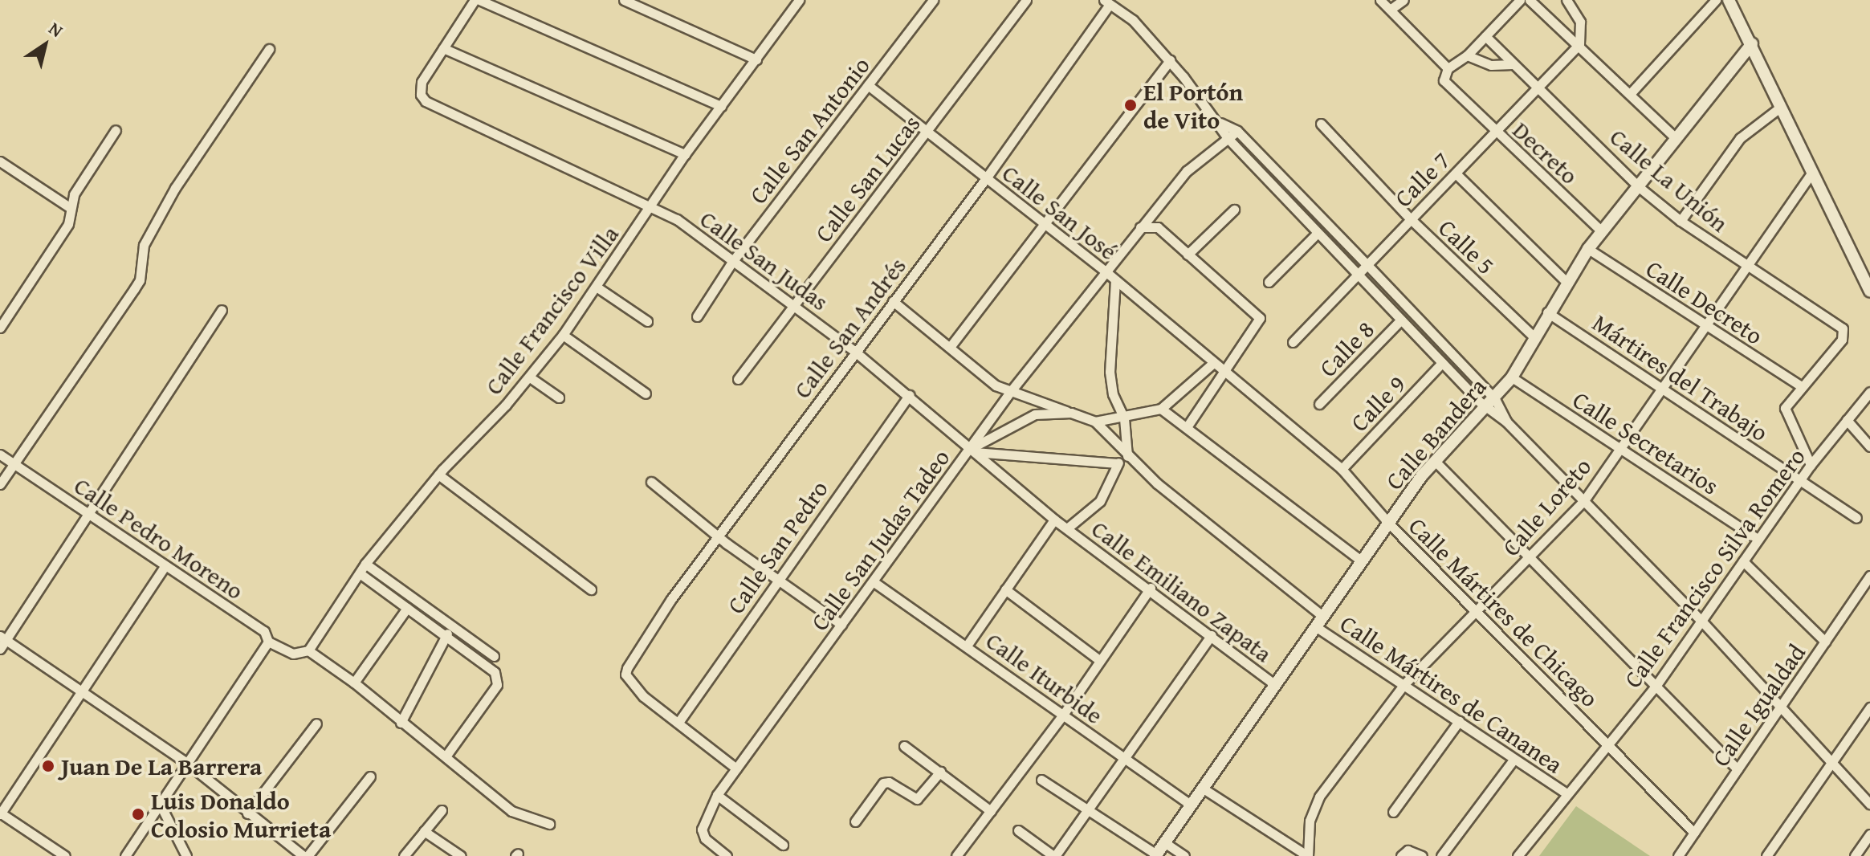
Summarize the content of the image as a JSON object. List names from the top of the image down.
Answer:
{
  "streets": {
    "street": [
      "Calle San Antonio",
      "Decreto",
      "Calle San Lucas",
      "Calle 7",
      "Calle La Unión",
      "Calle San José",
      "Calle 5",
      "Calle San Judas",
      "Calle Decreto",
      "Calle Francisco Villa",
      "Calle San Andrés",
      "Calle 8",
      "Mártires del Trabajo",
      "Calle 9",
      "Calle Bandera",
      "Calle Secretarios",
      "Calle Loreto",
      "Calle Pedro Moreno",
      "Calle San Judas Tadeo",
      "Calle San Pedro",
      "Calle Francisco Silva Romero",
      "Calle Emiliano Zapata",
      "Calle Mártires de Chicago",
      "Calle Iturbide",
      "Calle Mártires de Cananea",
      "Calle Igualdad"
    ]
  },
  "crossings": [
    ["Calle San Antonio", "Calle San José"],
    ["Calle San Antonio", "Calle San Judas"],
    ["Decreto", "Calle 7"],
    ["Decreto", "Calle Bandera"],
    ["Calle San Lucas", "Calle San José"],
    ["Calle San Lucas", "Calle San Judas"],
    ["Calle 7", "Calle La Unión"],
    ["Calle 7", "Calle 5"],
    ["Calle La Unión", "Calle Decreto"],
    ["Calle La Unión", "Calle Bandera"],
    ["Calle La Unión", "Calle Loreto"],
    ["Calle San José", "Calle San Andrés"],
    ["Calle San José", "Calle San Judas Tadeo"],
    ["Calle San José", "Calle Mártires de Chicago"],
    ["Calle 5", "Calle Bandera"],
    ["Calle San Judas", "Calle Francisco Villa"],
    ["Calle San Judas", "Calle San Andrés"],
    ["Calle San Judas", "Calle San Judas Tadeo"],
    ["Calle San Judas", "Calle San Pedro"],
    ["Calle San Judas", "Calle Emiliano Zapata"],
    ["Calle Decreto", "Calle Bandera"],
    ["Calle Decreto", "Calle Loreto"],
    ["Calle Francisco Villa", "Calle Pedro Moreno"],
    ["Calle San Andrés", "Calle San Pedro"],
    ["Mártires del Trabajo", "Calle Bandera"],
    ["Mártires del Trabajo", "Calle Loreto"],
    ["Mártires del Trabajo", "Calle Francisco Silva Romero"],
    ["Calle 9", "Calle Mártires de Chicago"],
    ["Calle Bandera", "Calle Secretarios"],
    ["Calle Bandera", "Calle Emiliano Zapata"],
    ["Calle Bandera", "Calle Mártires de Chicago"],
    ["Calle Bandera", "Calle Iturbide"],
    ["Calle Bandera", "Calle Mártires de Cananea"],
    ["Calle Secretarios", "Calle Loreto"],
    ["Calle Secretarios", "Calle Francisco Silva Romero"],
    ["Calle Loreto", "Calle Mártires de Chicago"],
    ["Calle Loreto", "Calle Mártires de Cananea"],
    ["Calle San Judas Tadeo", "Calle Iturbide"],
    ["Calle Francisco Silva Romero", "Calle Mártires de Chicago"],
    ["Calle Francisco Silva Romero", "Calle Mártires de Cananea"],
    ["Calle Mártires de Chicago", "Calle Igualdad"]
  ],
  "places": ["El Portón de Vito", "Juan De La Barrera", "Luis Donaldo Colosio Murrieta"],
  "north": "top right"
}
